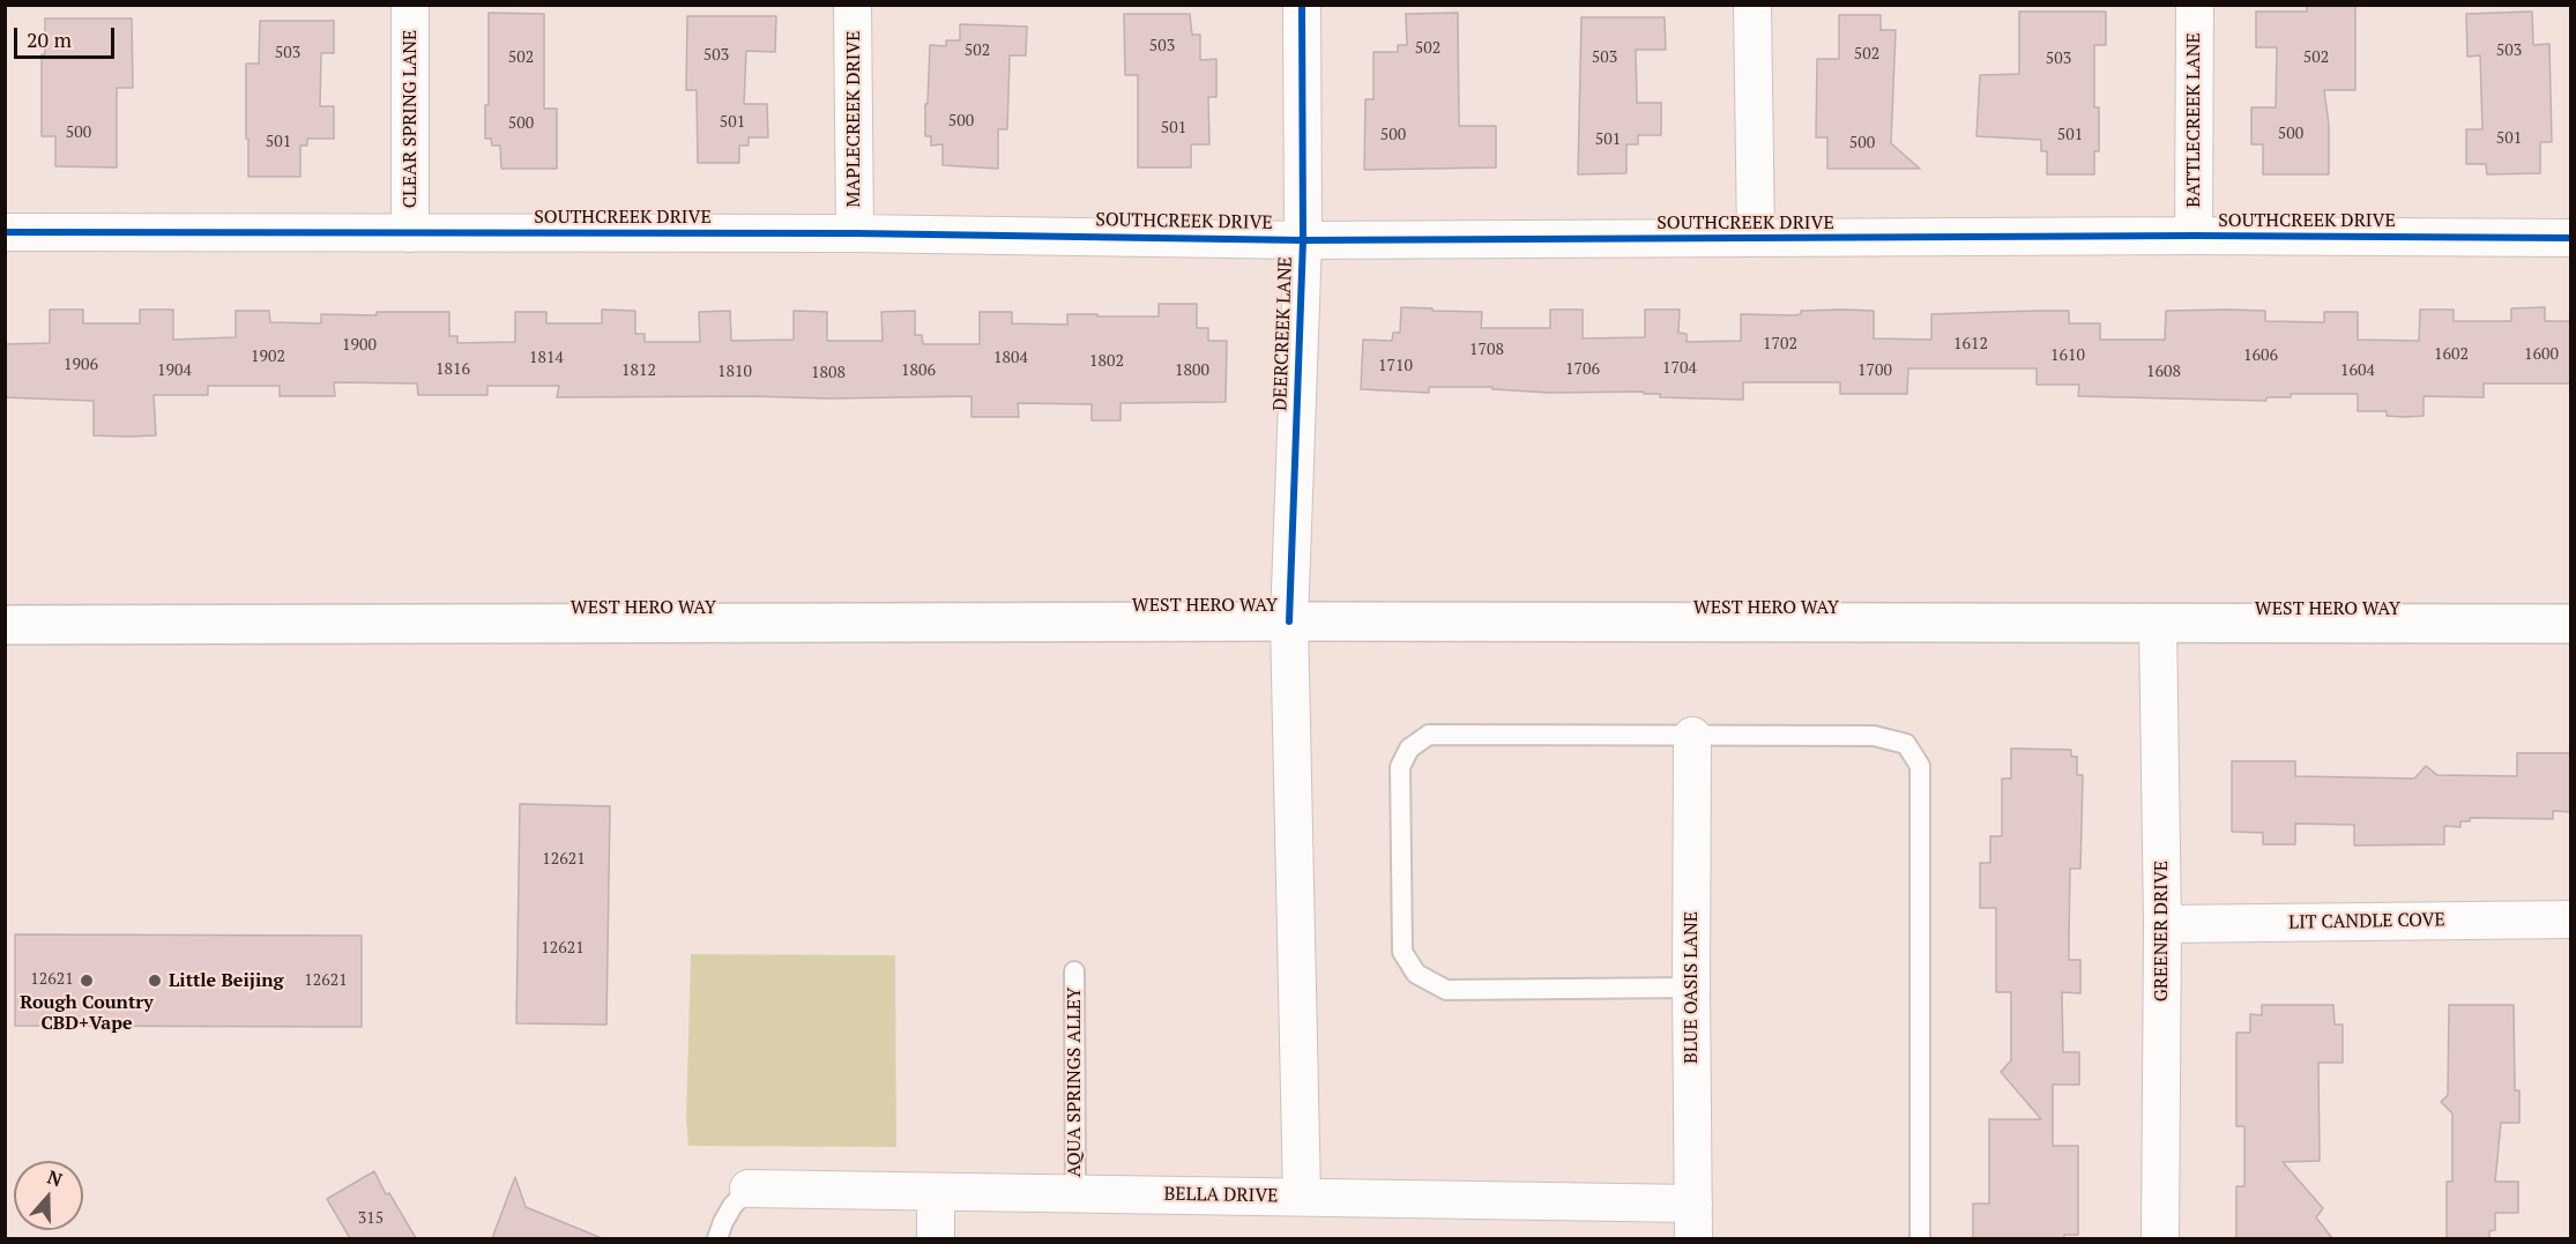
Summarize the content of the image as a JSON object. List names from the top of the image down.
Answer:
{
  "streets": {
    "main road": ["WEST HERO WAY"],
    "street": [
      "CLEAR SPRING LANE",
      "MAPLECREEK DRIVE",
      "BATTLECREEK LANE",
      "SOUTHCREEK DRIVE",
      "DEERCREEK LANE",
      "LIT CANDLE COVE",
      "GREENER DRIVE",
      "BLUE OASIS LANE",
      "BELLA DRIVE"
    ],
    "lane": ["AQUA SPRINGS ALLEY"]
  },
  "crossings": [
    ["CLEAR SPRING LANE", "SOUTHCREEK DRIVE"],
    ["MAPLECREEK DRIVE", "SOUTHCREEK DRIVE"],
    ["BATTLECREEK LANE", "SOUTHCREEK DRIVE"],
    ["SOUTHCREEK DRIVE", "DEERCREEK LANE"],
    ["DEERCREEK LANE", "WEST HERO WAY"],
    ["DEERCREEK LANE", "BELLA DRIVE"],
    ["WEST HERO WAY", "GREENER DRIVE"],
    ["LIT CANDLE COVE", "GREENER DRIVE"],
    ["BLUE OASIS LANE", "BELLA DRIVE"],
    ["AQUA SPRINGS ALLEY", "BELLA DRIVE"]
  ],
  "places": ["Rough Country CBD+Vape", "Little Beijing"],
  "house_numbers": [
    "503",
    "502",
    "502",
    "503",
    "503",
    "502",
    "503",
    "502",
    "503",
    "502",
    "503",
    "500",
    "501",
    "500",
    "501",
    "500",
    "500",
    "500",
    "501",
    "501",
    "501",
    "501",
    "500",
    "1702",
    "1612",
    "1900",
    "1708",
    "1602",
    "1600",
    "1610",
    "1606",
    "1902",
    "1814",
    "1804",
    "1802",
    "1906",
    "1710",
    "1704",
    "1816",
    "1706",
    "1904",
    "1812",
    "1806",
    "1800",
    "1700",
    "1604",
    "1810",
    "1608",
    "1808",
    "12621",
    "12621",
    "12621",
    "12621",
    "315"
  ],
  "scale_bar": "20 m",
  "north": "top"
}
